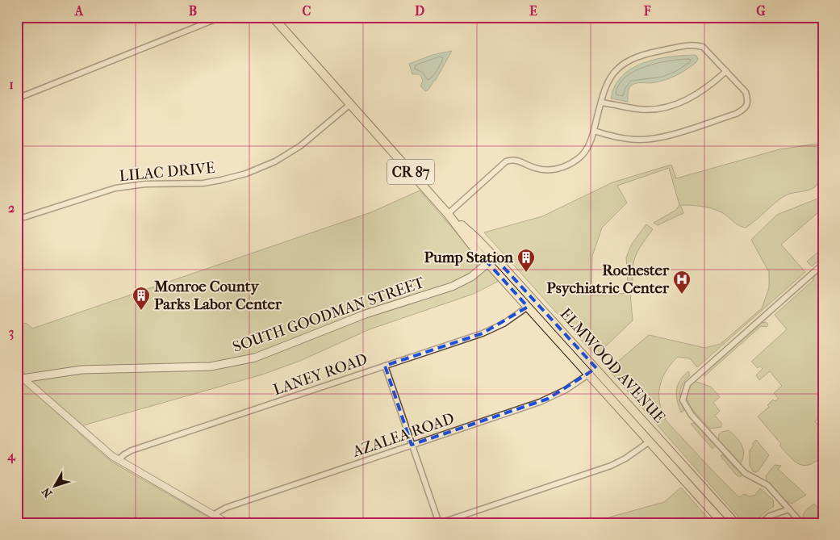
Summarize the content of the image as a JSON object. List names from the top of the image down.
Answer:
{
  "streets": {
    "main road": ["CR 87", "SOUTH GOODMAN STREET", "ELMWOOD AVENUE"],
    "street": ["LILAC DRIVE", "LANEY ROAD", "AZALEA ROAD"]
  },
  "crossings": [
    ["LILAC DRIVE", "ELMWOOD AVENUE"],
    ["SOUTH GOODMAN STREET", "ELMWOOD AVENUE"],
    ["ELMWOOD AVENUE", "LANEY ROAD"],
    ["ELMWOOD AVENUE", "AZALEA ROAD"]
  ],
  "places": {
    "building": ["Pump Station", "Monroe County Parks Labor Center"],
    "hospital": ["Rochester Psychiatric Center"]
  },
  "north": "bottom left",
  "grid": {
    "columns": [
      "A",
      "B",
      "C",
      "D",
      "E",
      "F",
      "G"
    ],
    "rows": [
      "1",
      "2",
      "3",
      "4"
    ]
  }
}
